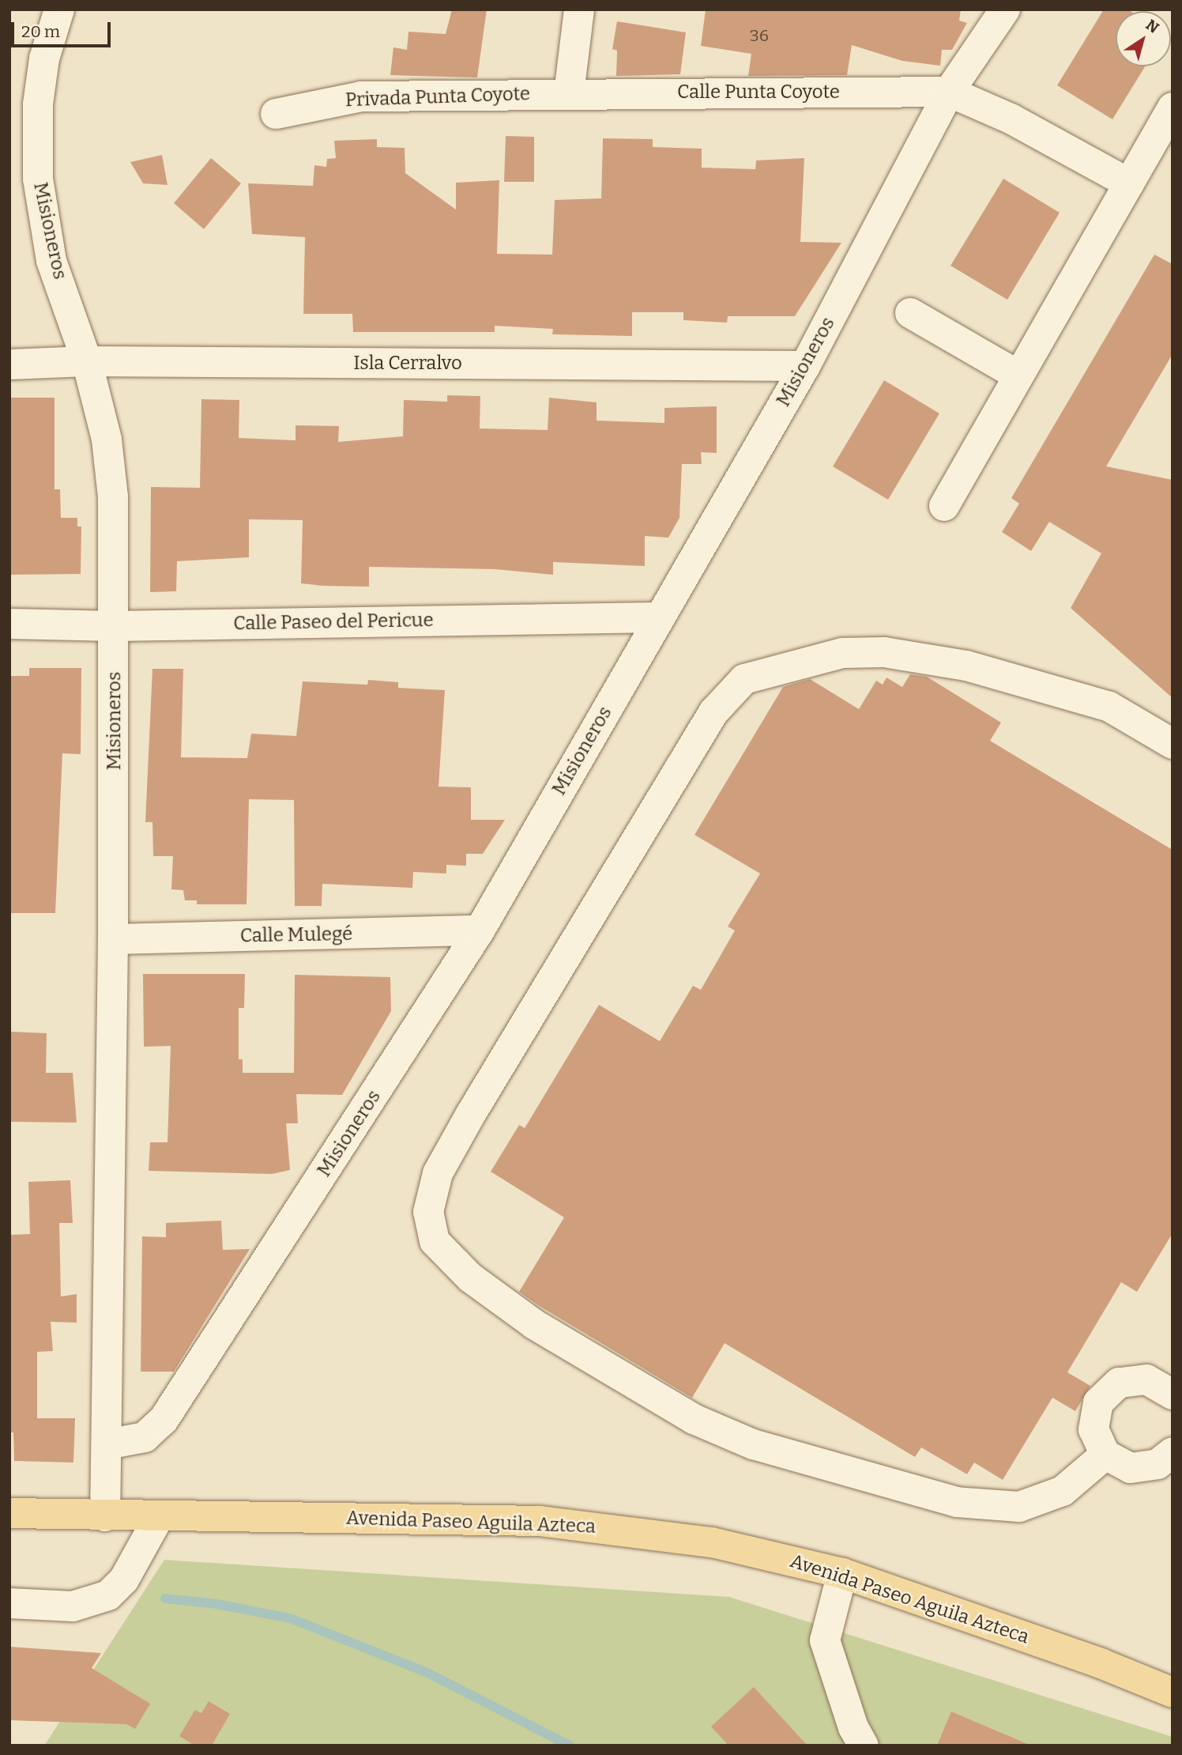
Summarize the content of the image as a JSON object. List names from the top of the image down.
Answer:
{
  "streets": {
    "main road": ["Avenida Paseo Aguila Azteca"],
    "street": [
      "Calle Punta Coyote",
      "Privada Punta Coyote",
      "Misioneros",
      "Isla Cerralvo",
      "Calle Paseo del Pericue",
      "Calle Mulegé"
    ]
  },
  "crossings": [
    ["Calle Punta Coyote", "Privada Punta Coyote"],
    ["Calle Punta Coyote", "Misioneros"],
    ["Misioneros", "Isla Cerralvo"],
    ["Misioneros", "Calle Paseo del Pericue"],
    ["Misioneros", "Calle Mulegé"],
    ["Misioneros", "Avenida Paseo Aguila Azteca"]
  ],
  "house_numbers": ["36"],
  "scale_bar": "20 m",
  "north": "top right"
}
